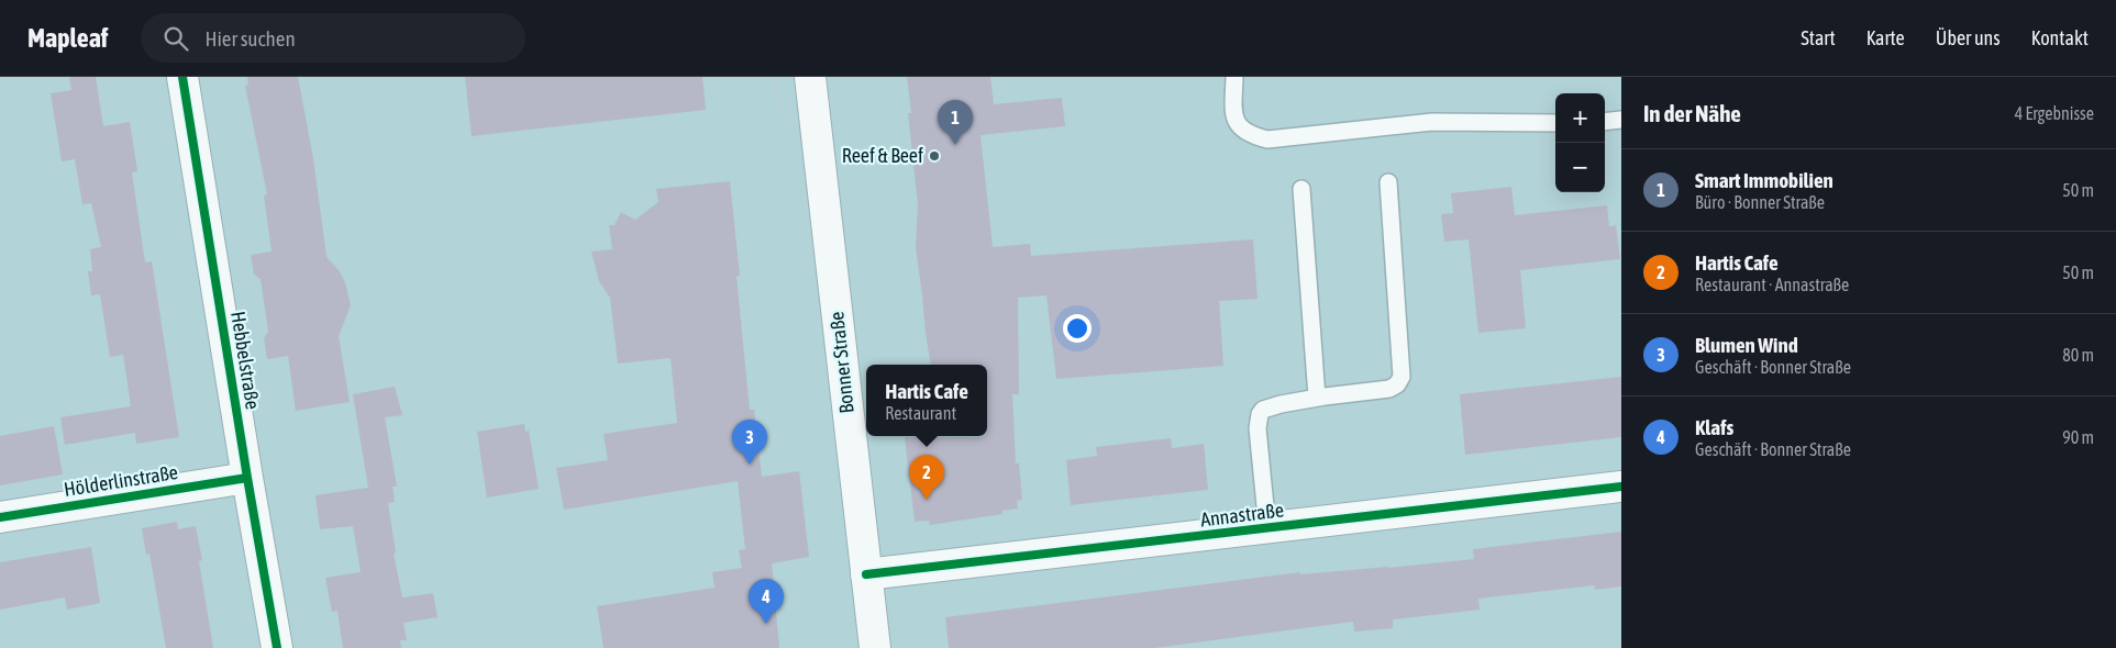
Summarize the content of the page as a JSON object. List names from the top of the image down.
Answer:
{
  "streets": {
    "street": [
      "Hebbelstraße",
      "Bonner Straße",
      "Hölderlinstraße",
      "Annastraße"
    ]
  },
  "crossings": [
    ["Hebbelstraße", "Hölderlinstraße"],
    ["Bonner Straße", "Annastraße"]
  ],
  "places": ["Reef & Beef"],
  "page": {
    "header": "Mapleaf",
    "search": "Hier suchen",
    "nav": [
      "Start",
      "Karte",
      "Über uns",
      "Kontakt"
    ],
    "heading": ["In der Nähe", "4 Ergebnisse"],
    "map_buttons": ["+", "−"],
    "pins": [
      "1",
      "3",
      "2",
      "4"
    ],
    "list": [
      {
        "mark": "1",
        "name": "Smart Immobilien",
        "note": "Büro · Bonner Straße",
        "value": "50 m"
      },
      {
        "mark": "2",
        "name": "Hartis Cafe",
        "note": "Restaurant · Annastraße",
        "value": "50 m"
      },
      {
        "mark": "3",
        "name": "Blumen Wind",
        "note": "Geschäft · Bonner Straße",
        "value": "80 m"
      },
      {
        "mark": "4",
        "name": "Klafs",
        "note": "Geschäft · Bonner Straße",
        "value": "90 m"
      }
    ],
    "popup": ["Hartis Cafe", "Restaurant"]
  }
}
